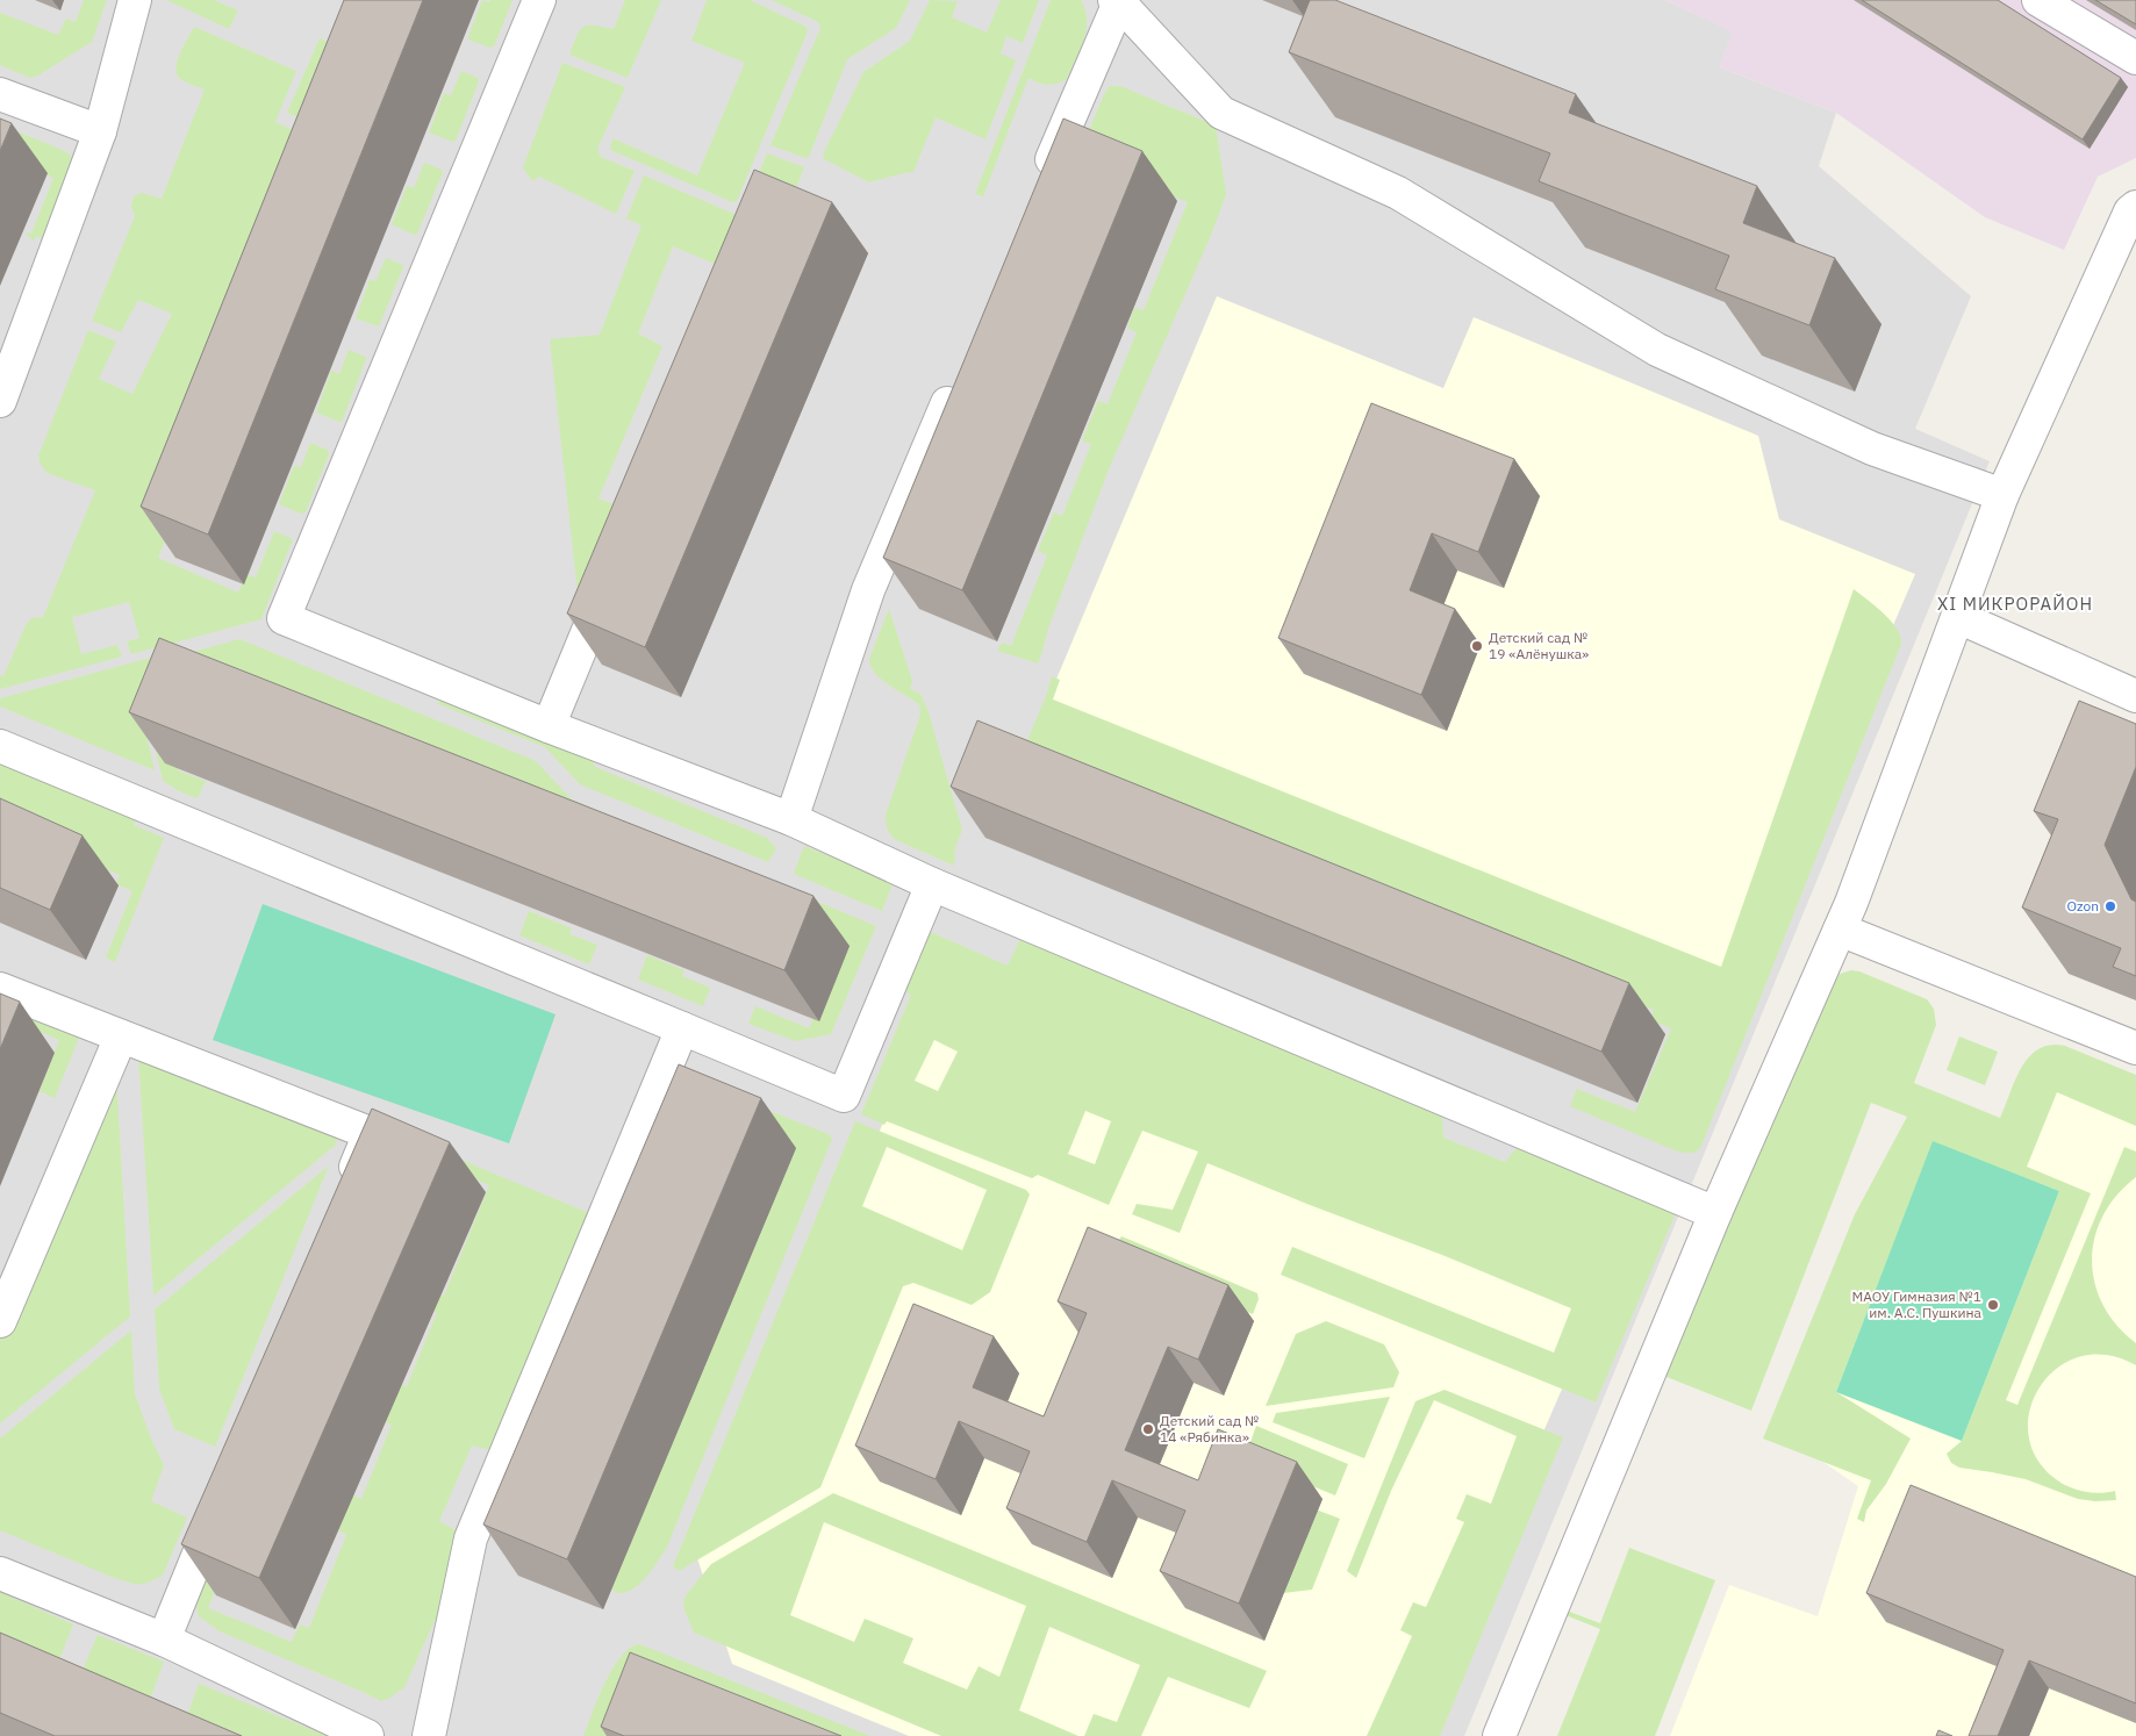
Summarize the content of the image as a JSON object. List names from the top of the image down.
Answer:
{
  "districts": ["XI МИКРОРАЙОН"],
  "places": [
    "Детский сад № 19 «Алёнушка»",
    "Ozon",
    "МАОУ Гимназия №1 им. А.С. Пушкина",
    "Детский сад № 14 «Рябинка»"
  ]
}
